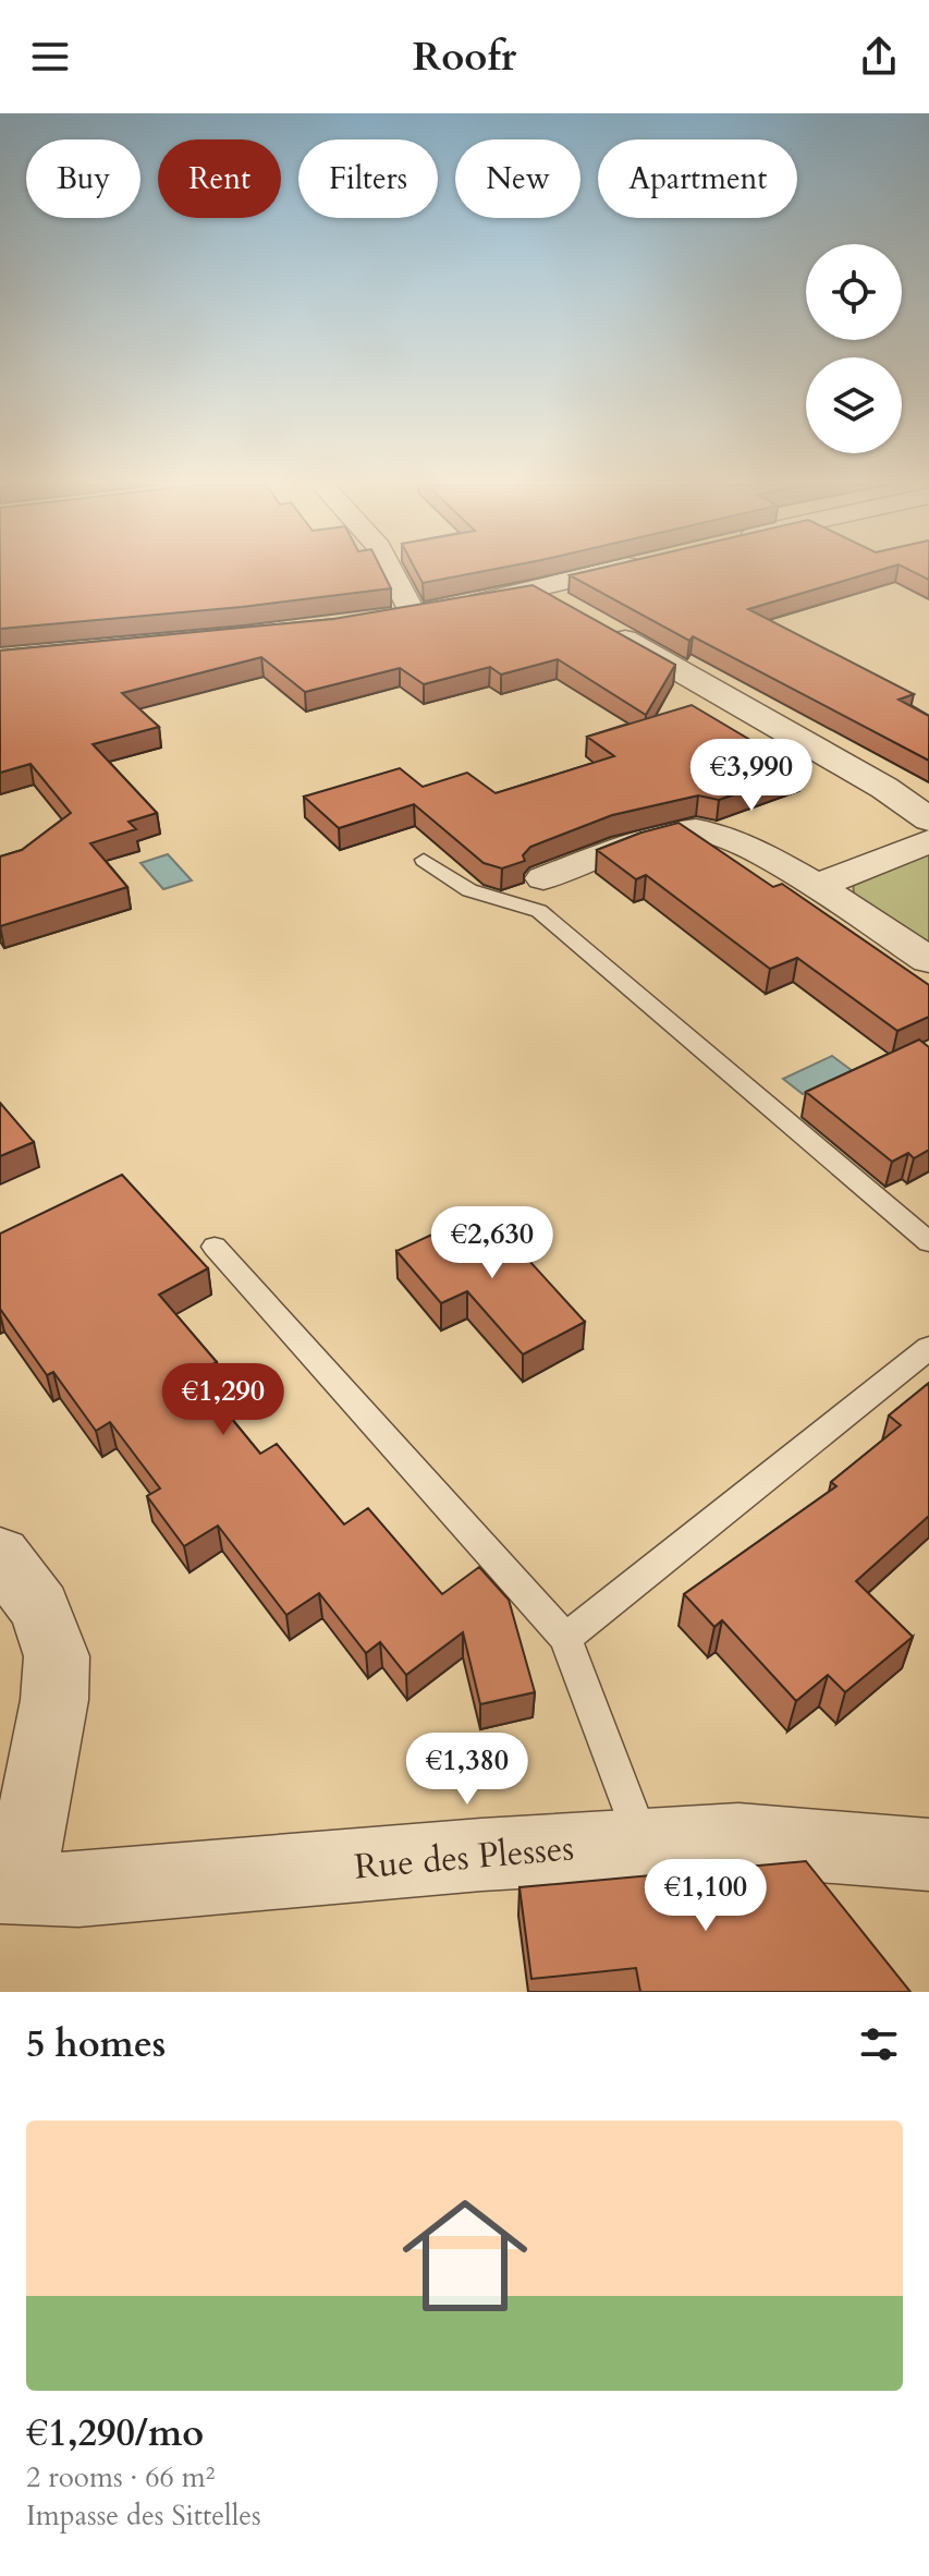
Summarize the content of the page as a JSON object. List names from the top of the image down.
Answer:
{
  "streets": {
    "street": ["Rue des Plesses"]
  },
  "page": {
    "header": "Roofr",
    "chip": [
      "Buy",
      "Rent",
      "Filters",
      "New",
      "Apartment"
    ],
    "price": [
      "€3,990",
      "€2,630",
      "€1,290",
      "€1,380",
      "€1,100"
    ],
    "heading": "5 homes",
    "list": [
      {
        "name": "€1,290/mo",
        "note": "2 rooms · 66 m² · Impasse des Sittelles"
      }
    ]
  }
}
